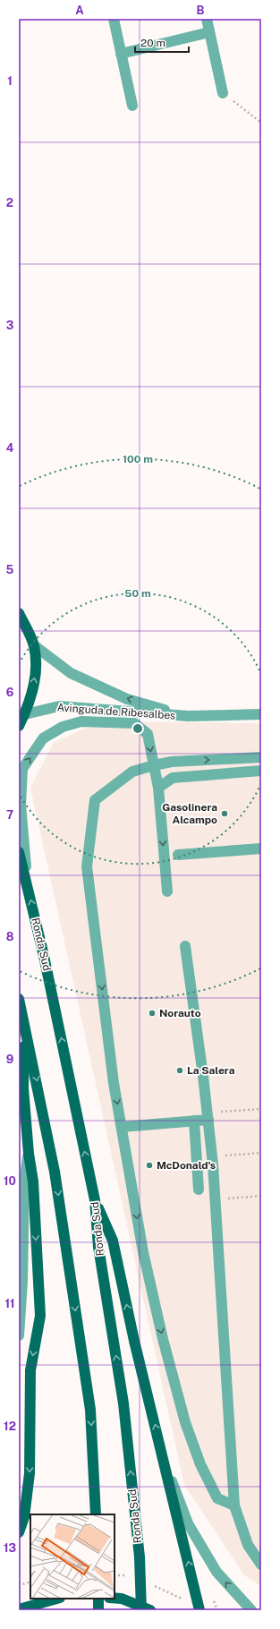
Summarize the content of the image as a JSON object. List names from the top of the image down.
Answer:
{
  "streets": {
    "main road": ["Ronda Sud"],
    "street": ["Avinguda de Ribesalbes"]
  },
  "places": [
    "Gasolinera Alcampo",
    "Norauto",
    "La Salera",
    "McDonald's"
  ],
  "scale_bar": "20 m",
  "grid": {
    "columns": ["A", "B"],
    "rows": [
      "1",
      "2",
      "3",
      "4",
      "5",
      "6",
      "7",
      "8",
      "9",
      "10",
      "11",
      "12",
      "13"
    ]
  },
  "rings": ["100 m", "50 m"]
}
